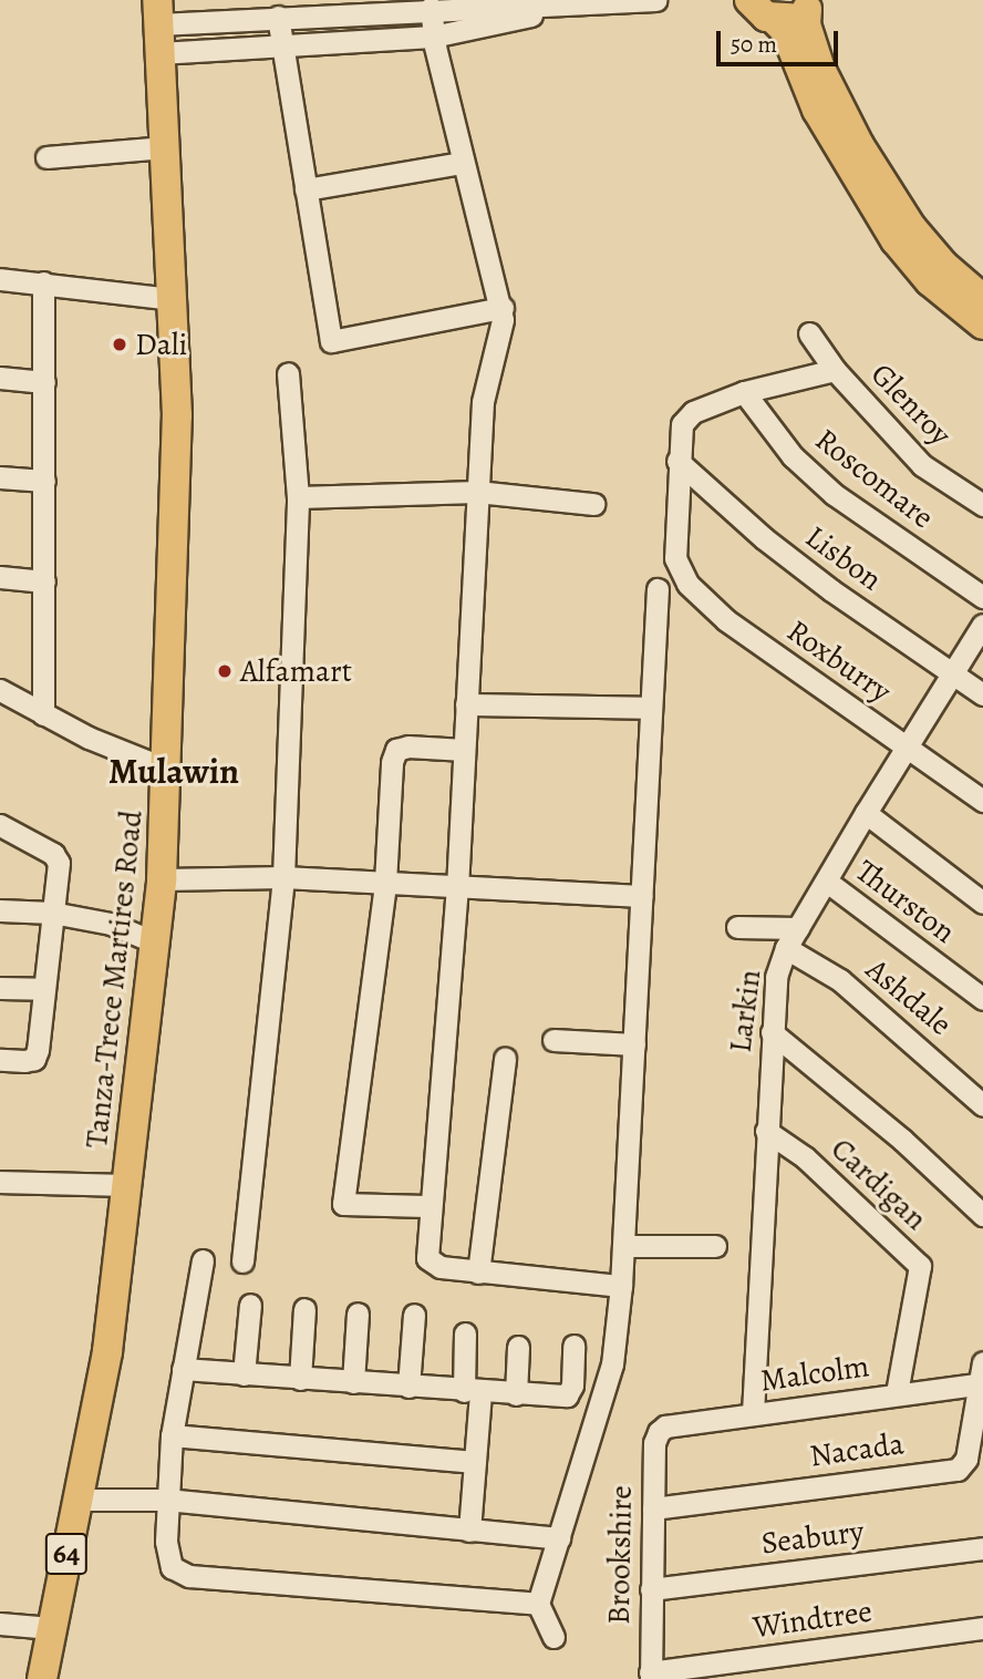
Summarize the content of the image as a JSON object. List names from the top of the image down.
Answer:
{
  "streets": {
    "main road": ["Tanza-Trece Martires Road", "64"],
    "street": [
      "Glenroy",
      "Roscomare",
      "Lisbon",
      "Roxburry",
      "Thurston",
      "Ashdale",
      "Larkin",
      "Cardigan",
      "Malcolm",
      "Nacada",
      "Seabury",
      "Brookshire",
      "Windtree"
    ]
  },
  "crossings": [
    ["Lisbon", "Roxburry"],
    ["Lisbon", "Larkin"],
    ["Roxburry", "Larkin"],
    ["Thurston", "Larkin"],
    ["Ashdale", "Larkin"],
    ["Larkin", "Cardigan"],
    ["Larkin", "Malcolm"],
    ["Cardigan", "Malcolm"],
    ["Malcolm", "Nacada"],
    ["Malcolm", "Brookshire"],
    ["Nacada", "Brookshire"],
    ["Seabury", "Brookshire"],
    ["Brookshire", "Windtree"]
  ],
  "districts": ["Mulawin"],
  "places": ["Dali", "Alfamart"],
  "scale_bar": "50 m"
}
